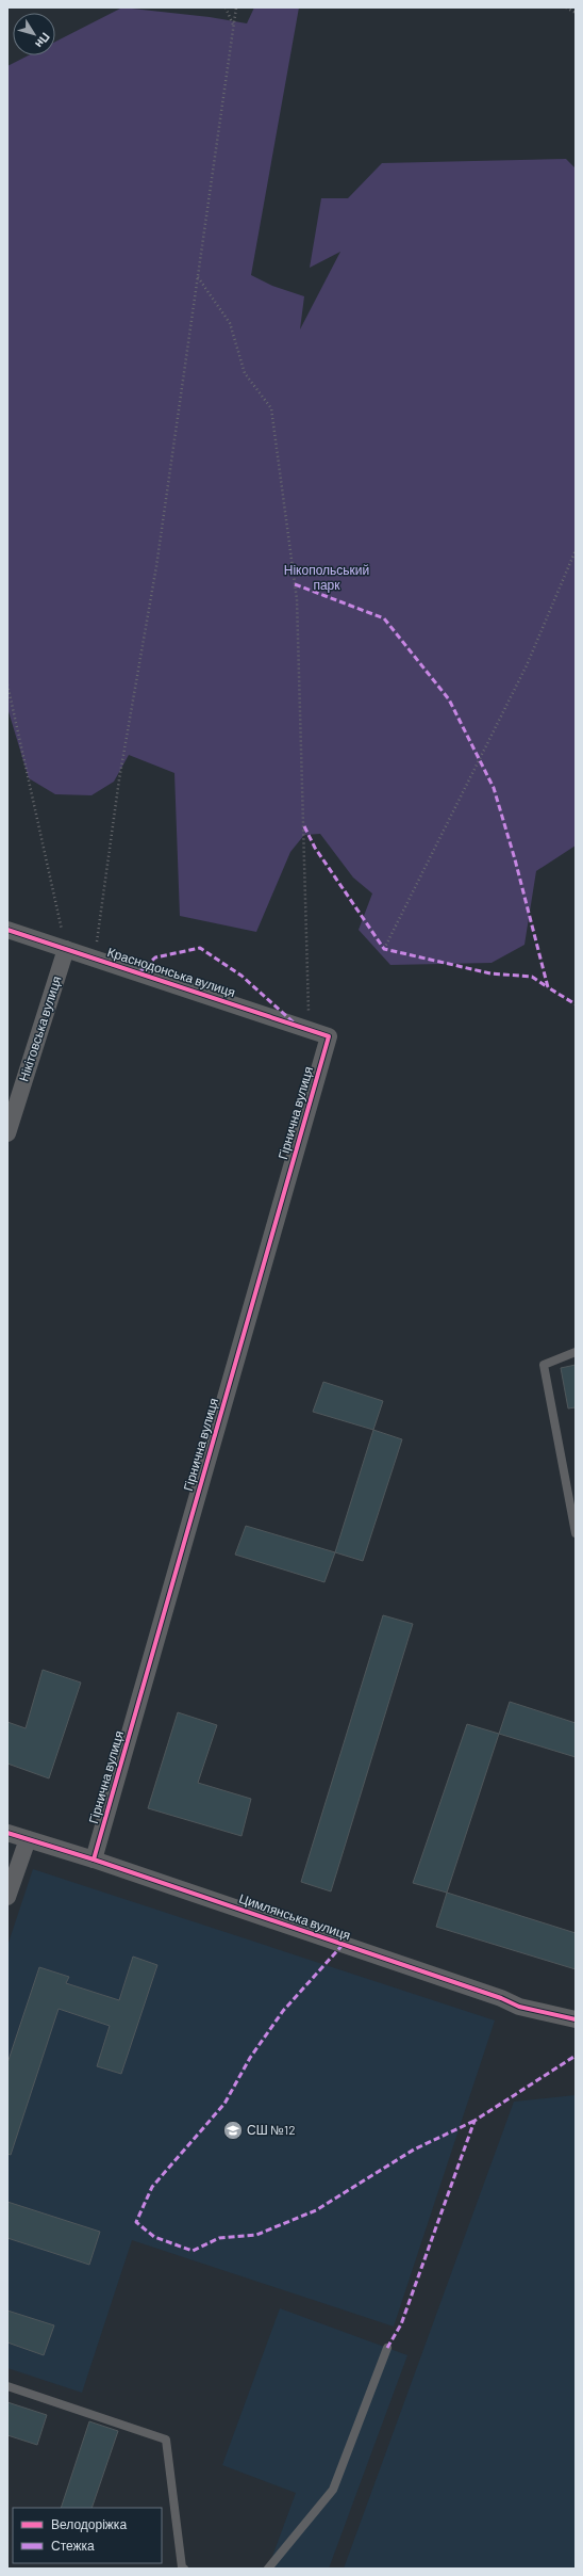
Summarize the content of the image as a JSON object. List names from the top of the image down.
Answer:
{
  "streets": {
    "street": [
      "Краснодонська вулиця",
      "Нікітовська вулиця",
      "Гірнична вулиця",
      "Цимлянська вулиця"
    ]
  },
  "crossings": [
    ["Краснодонська вулиця", "Нікітовська вулиця"],
    ["Краснодонська вулиця", "Гірнична вулиця"],
    ["Гірнична вулиця", "Цимлянська вулиця"]
  ],
  "parks": ["Нікопольський парк"],
  "places": {
    "school or university": ["СШ №12"]
  },
  "legend": ["Велодоріжка", "Стежка"],
  "north": "bottom right"
}
